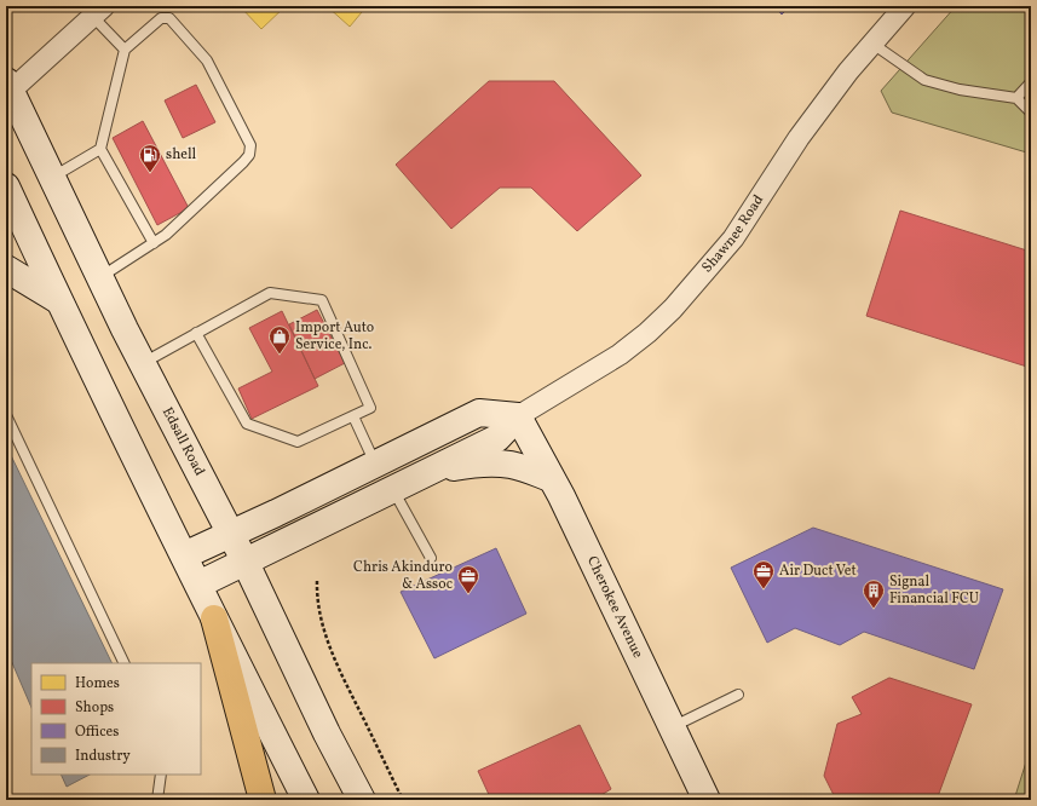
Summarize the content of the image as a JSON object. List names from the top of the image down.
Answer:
{
  "streets": {
    "main road": ["Edsall Road", "Cherokee Avenue"],
    "street": ["Shawnee Road"]
  },
  "crossings": [
    ["Shawnee Road", "Cherokee Avenue"]
  ],
  "places": {
    "fuel station": ["shell"],
    "shop": ["Import Auto Service, Inc."],
    "office": ["Air Duct Vet", "Chris Akinduro & Assoc"],
    "building": ["Signal Financial FCU"]
  },
  "legend": [
    "Homes",
    "Shops",
    "Offices",
    "Industry"
  ]
}
